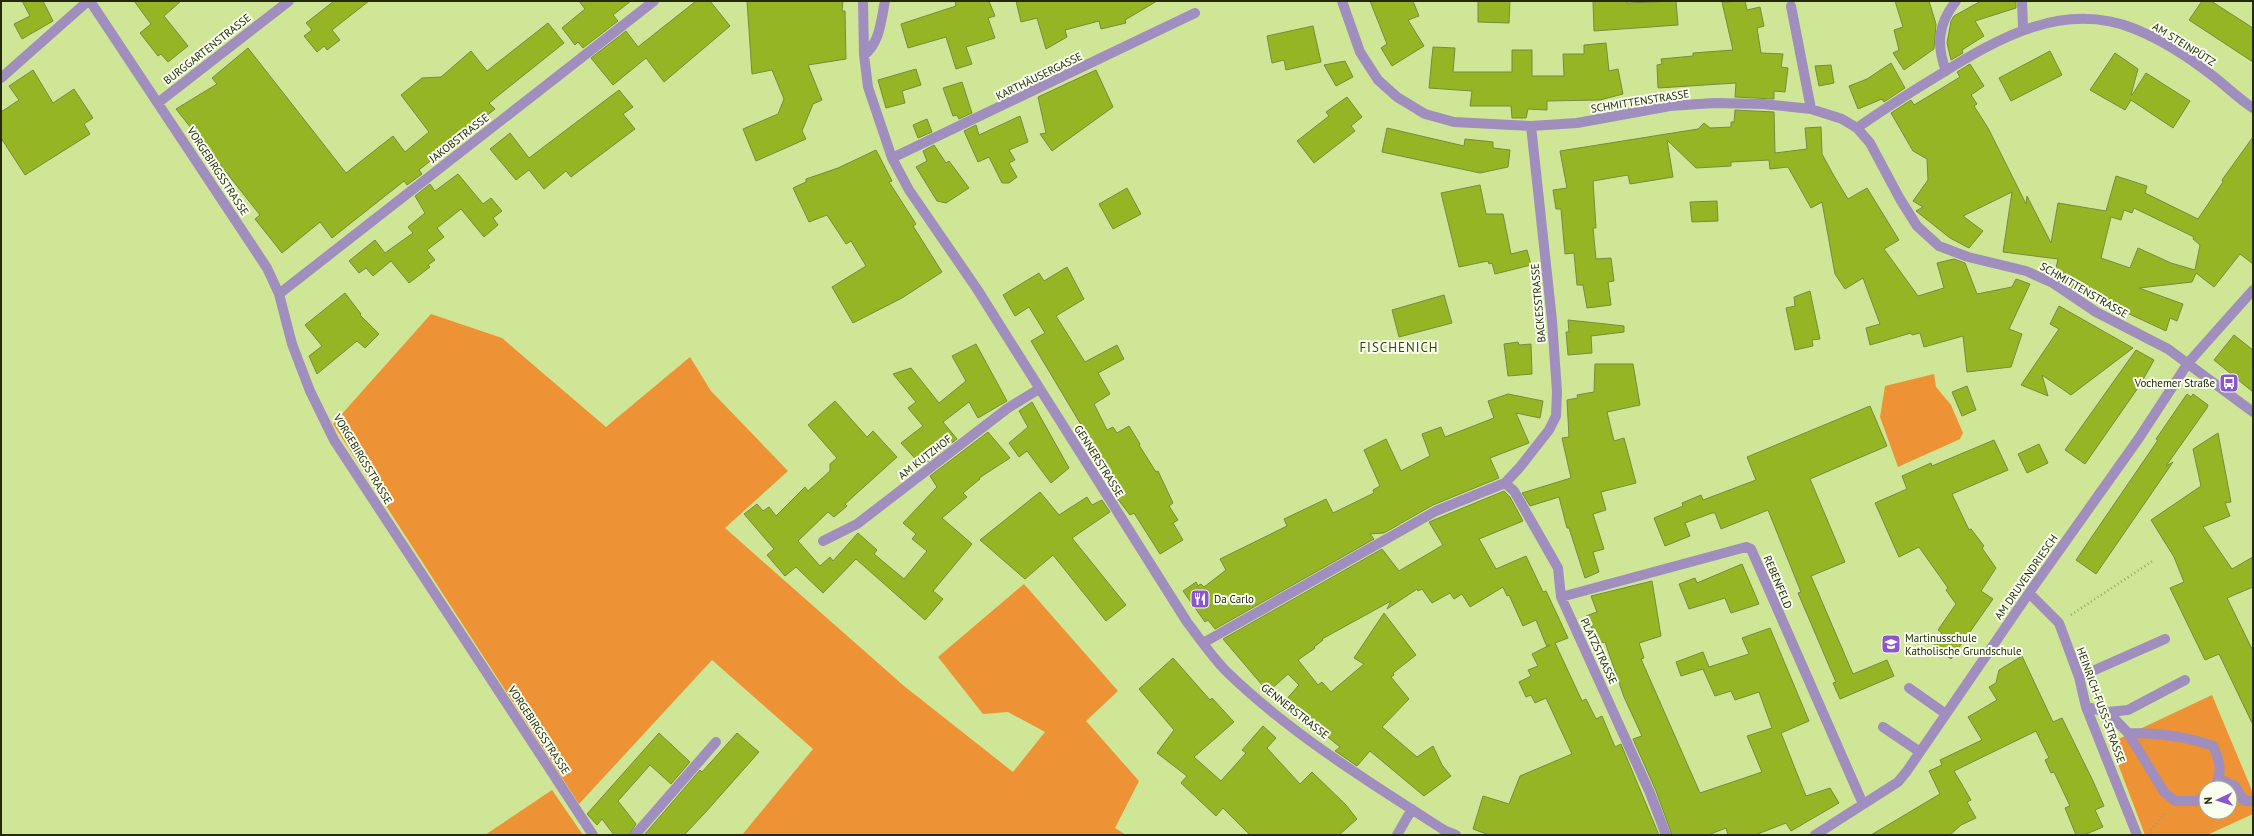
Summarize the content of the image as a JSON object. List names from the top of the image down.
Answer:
{
  "streets": {
    "street": [
      "AM STEINPÜTZ",
      "BURGGARTENSTRASSE",
      "KARTHÄUSERGASSE",
      "SCHMITTENSTRASSE",
      "JAKOBSTRASSE",
      "VORGEBIRGSSTRASSE",
      "BACKESSTRASSE",
      "AM KUTZHOF",
      "GENNERSTRASSE",
      "AM DRUVENDRIESCH",
      "REBENFELD",
      "PLATZSTRASSE",
      "HEINRICH-FUSS-STRASSE"
    ]
  },
  "crossings": [
    ["AM STEINPÜTZ", "SCHMITTENSTRASSE"],
    ["BURGGARTENSTRASSE", "VORGEBIRGSSTRASSE"],
    ["KARTHÄUSERGASSE", "GENNERSTRASSE"],
    ["SCHMITTENSTRASSE", "BACKESSTRASSE"],
    ["SCHMITTENSTRASSE", "AM DRUVENDRIESCH"],
    ["JAKOBSTRASSE", "VORGEBIRGSSTRASSE"],
    ["BACKESSTRASSE", "PLATZSTRASSE"],
    ["AM KUTZHOF", "GENNERSTRASSE"],
    ["AM DRUVENDRIESCH", "REBENFELD"],
    ["AM DRUVENDRIESCH", "HEINRICH-FUSS-STRASSE"],
    ["REBENFELD", "PLATZSTRASSE"]
  ],
  "districts": ["FISCHENICH"],
  "places": {
    "bus stop": ["Vochemer Straße"],
    "restaurant": ["Da Carlo"],
    "school or university": ["Martinusschule Katholische Grundschule"]
  },
  "north": "left"
}
